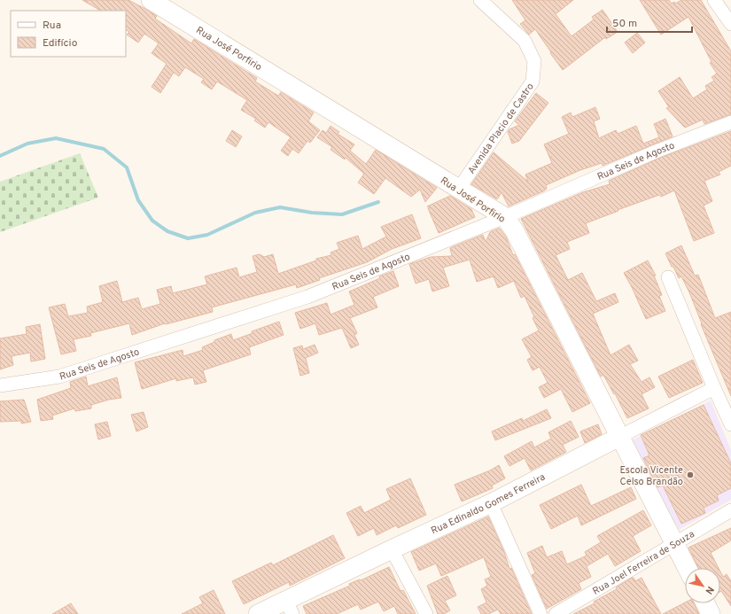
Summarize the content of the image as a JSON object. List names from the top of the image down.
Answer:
{
  "streets": {
    "street": [
      "Rua José Porfirio",
      "Avenida Placio de Castro",
      "Rua Seis de Agosto",
      "Rua Edinaldo Gomes Ferreira",
      "Rua Joel Ferreira de Souza"
    ]
  },
  "crossings": [
    ["Rua José Porfirio", "Avenida Placio de Castro"],
    ["Rua José Porfirio", "Rua Seis de Agosto"],
    ["Rua José Porfirio", "Rua Edinaldo Gomes Ferreira"],
    ["Rua José Porfirio", "Rua Joel Ferreira de Souza"]
  ],
  "places": ["Escola Vicente Celso Brandão"],
  "legend": ["Rua", "Edifício"],
  "scale_bar": "50 m",
  "north": "bottom right"
}
